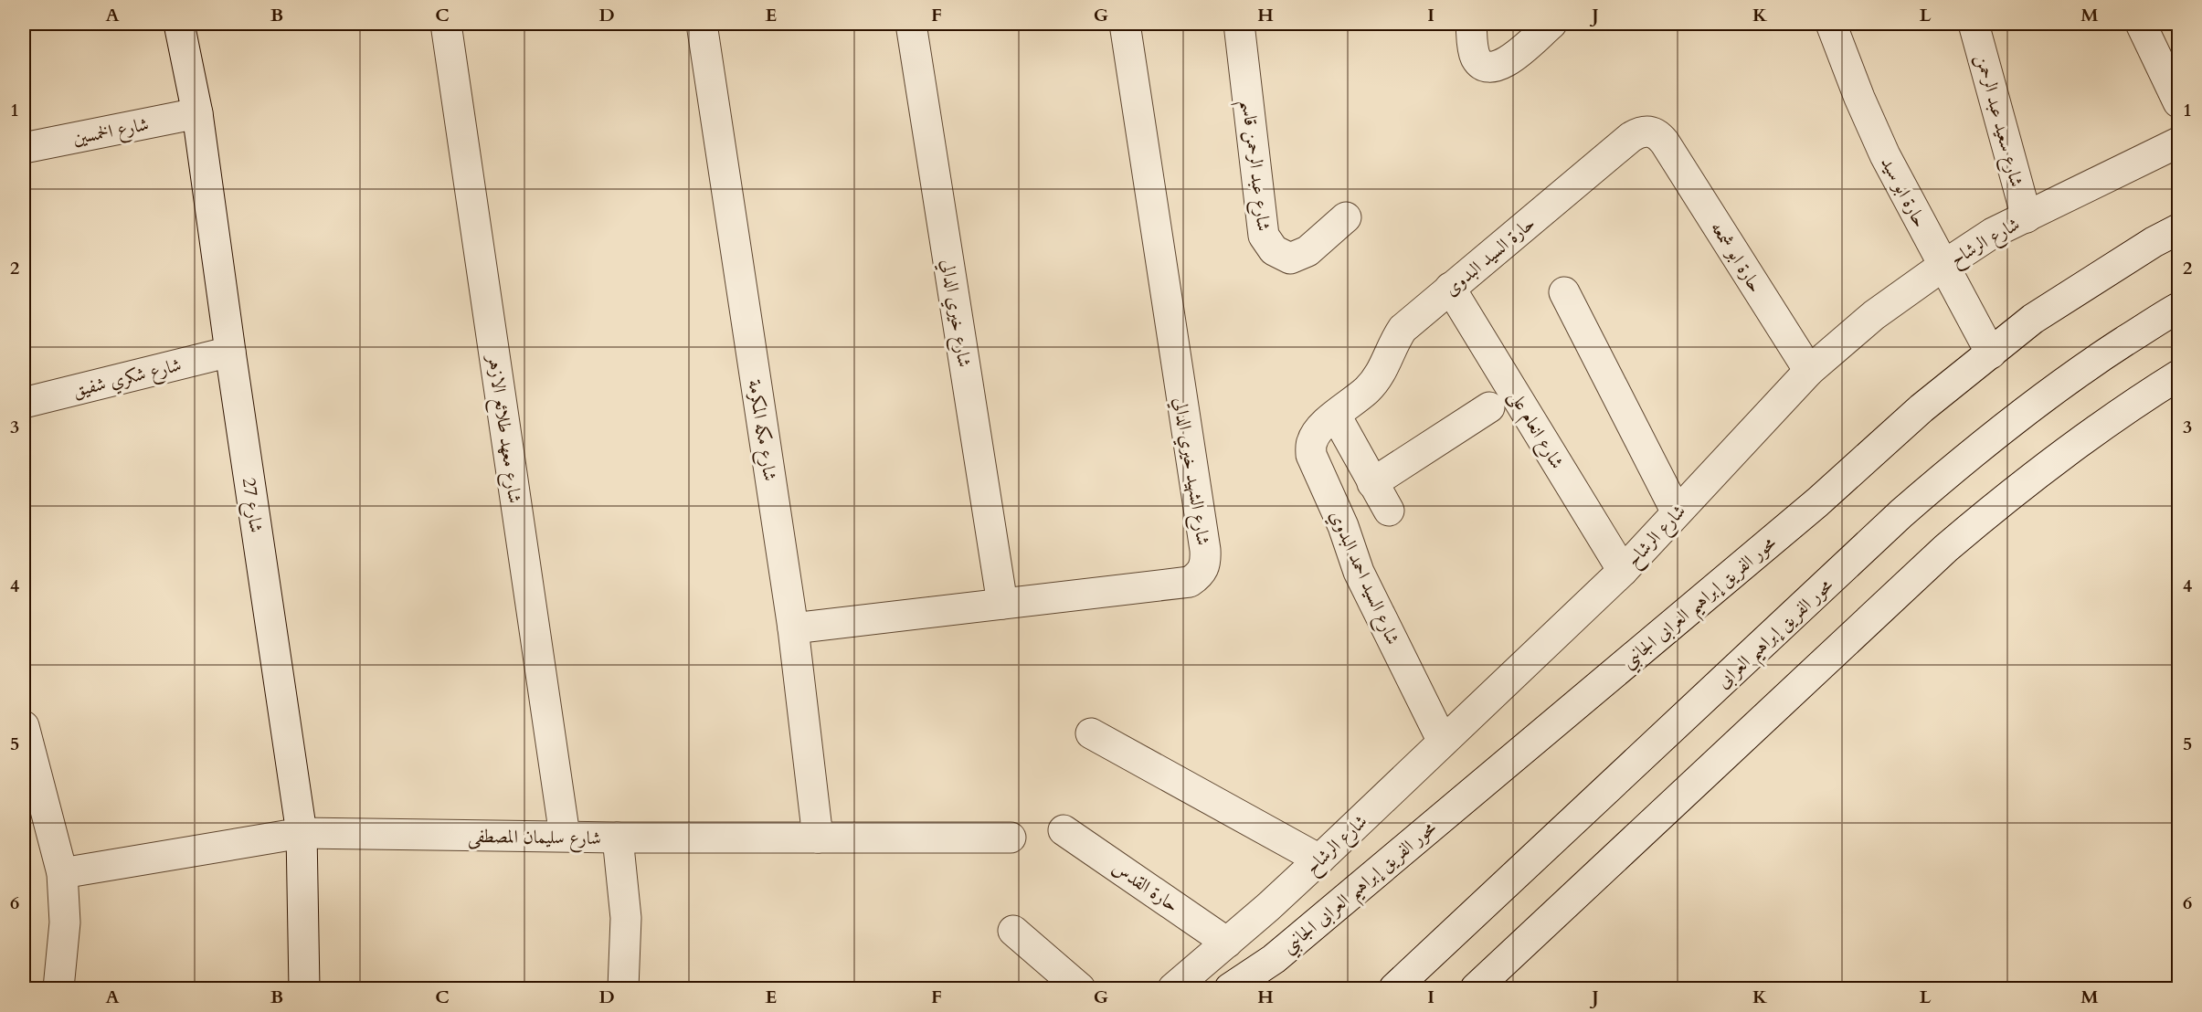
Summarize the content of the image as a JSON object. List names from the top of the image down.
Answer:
{
  "streets": {
    "street": [
      "شارع سعيد عبد الرحمن",
      "شارع الخمسين",
      "شارع عبد الرحمن قاسم",
      "حارة ابو سيد",
      "شارع الرشاح",
      "حارة السيد البدوى",
      "حارة ابو شمعه",
      "شارع خيري الدالي",
      "شارع شكري شفيق",
      "شارع معهد طلائع الازهر",
      "شارع انعام على",
      "شارع مكه المكرمة",
      "شارع الشهيد خيري الدالي",
      "شارع 27",
      "شارع السيد احمد البدوي",
      "محور الفريق إبراهيم العرابى الجانبي",
      "محور الفريق إبراهيم العرابى",
      "شارع سليمان المصطفى",
      "حارة القدس"
    ]
  },
  "crossings": [
    ["شارع سعيد عبد الرحمن", "شارع الرشاح"],
    ["شارع الخمسين", "شارع 27"],
    ["حارة ابو سيد", "شارع الرشاح"],
    ["حارة ابو سيد", "محور الفريق إبراهيم العرابى الجانبي"],
    ["شارع الرشاح", "حارة ابو شمعه"],
    ["شارع الرشاح", "شارع انعام على"],
    ["شارع الرشاح", "شارع السيد احمد البدوي"],
    ["شارع الرشاح", "حارة القدس"],
    ["حارة السيد البدوى", "حارة ابو شمعه"],
    ["حارة السيد البدوى", "شارع انعام على"],
    ["حارة السيد البدوى", "شارع السيد احمد البدوي"],
    ["شارع خيري الدالي", "شارع الشهيد خيري الدالي"],
    ["شارع شكري شفيق", "شارع 27"],
    ["شارع معهد طلائع الازهر", "شارع سليمان المصطفى"],
    ["شارع مكه المكرمة", "شارع الشهيد خيري الدالي"],
    ["شارع مكه المكرمة", "شارع سليمان المصطفى"],
    ["شارع 27", "شارع سليمان المصطفى"]
  ],
  "grid": {
    "columns": [
      "A",
      "B",
      "C",
      "D",
      "E",
      "F",
      "G",
      "H",
      "I",
      "J",
      "K",
      "L",
      "M"
    ],
    "rows": [
      "1",
      "2",
      "3",
      "4",
      "5",
      "6"
    ]
  }
}
